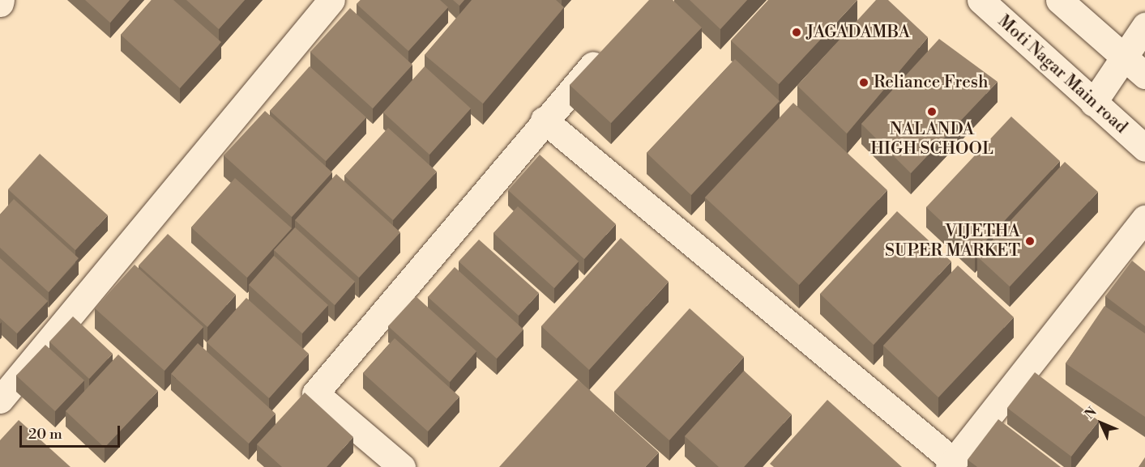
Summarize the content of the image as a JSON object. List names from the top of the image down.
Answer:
{
  "streets": {
    "street": ["Moti Nagar Main road"]
  },
  "places": [
    "JAGADAMBA",
    "Reliance Fresh",
    "NALANDA HIGH SCHOOL",
    "VIJETHA SUPER MARKET"
  ],
  "scale_bar": "20 m",
  "north": "top left"
}
